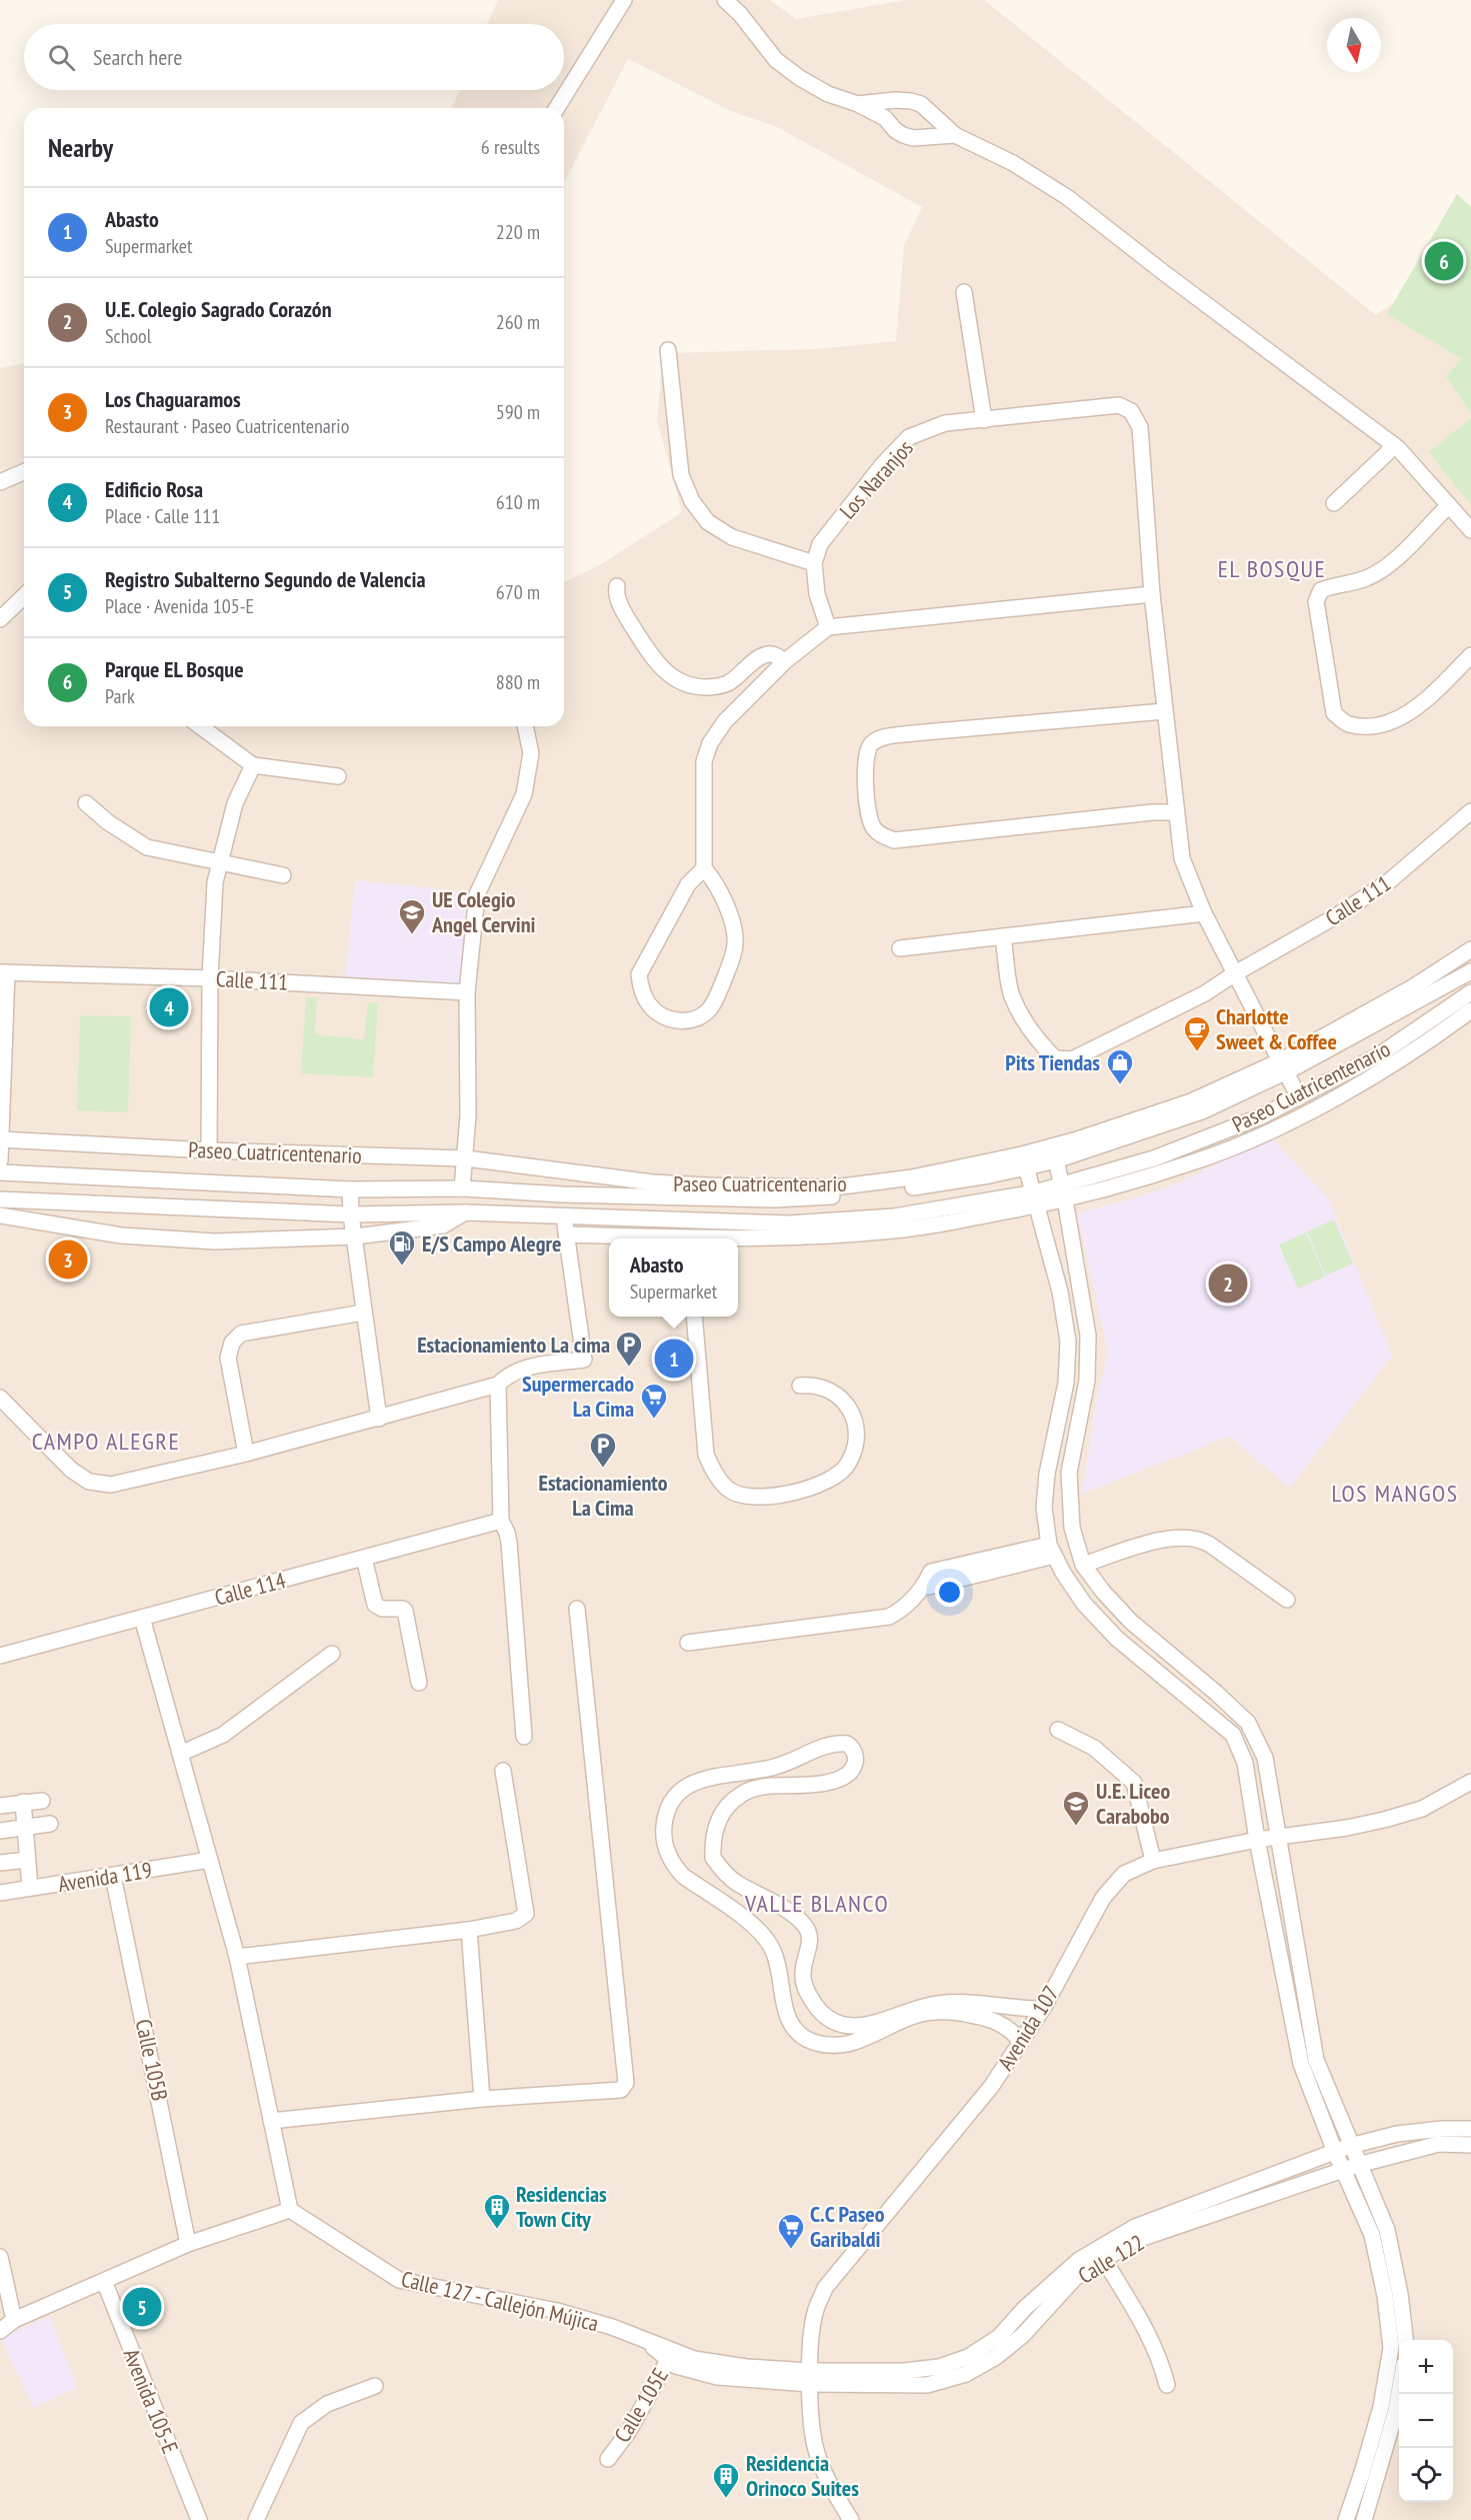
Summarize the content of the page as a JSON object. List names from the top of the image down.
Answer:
{
  "streets": {
    "street": [
      "Los Naranjos",
      "Calle 111",
      "Paseo Cuatricentenario",
      "Calle 114",
      "Avenida 119",
      "Avenida 107",
      "Calle 105B",
      "Calle 122",
      "Calle 127 - Callejón Mújica",
      "Avenida 105-E",
      "Calle 105E"
    ]
  },
  "crossings": [
    ["Avenida 119", "Calle 105B"],
    ["Avenida 107", "Calle 122"],
    ["Avenida 107", "Calle 127 - Callejón Mújica"],
    ["Calle 122", "Calle 127 - Callejón Mújica"],
    ["Calle 127 - Callejón Mújica", "Calle 105E"]
  ],
  "districts": [
    "EL BOSQUE",
    "CAMPO ALEGRE",
    "LOS MANGOS",
    "VALLE BLANCO"
  ],
  "places": {
    "school or university": ["UE Colegio Angel Cervini", "U.E. Liceo Carabobo"],
    "cafe": ["Charlotte Sweet & Coffee"],
    "shop": ["Pits Tiendas"],
    "fuel station": ["E/S Campo Alegre"],
    "parking": ["Estacionamiento La cima", "Estacionamiento La Cima"],
    "supermarket": ["Supermercado La Cima", "C.C Paseo Garibaldi"],
    "building": ["Residencias Town City", "Residencia Orinoco Suites"]
  },
  "north": "bottom",
  "page": {
    "search": "Search here",
    "heading": ["Nearby", "6 results"],
    "list": [
      {
        "mark": "1",
        "name": "Abasto",
        "note": "Supermarket",
        "value": "220 m"
      },
      {
        "mark": "2",
        "name": "U.E. Colegio Sagrado Corazón",
        "note": "School",
        "value": "260 m"
      },
      {
        "mark": "3",
        "name": "Los Chaguaramos",
        "note": "Restaurant · Paseo Cuatricentenario",
        "value": "590 m"
      },
      {
        "mark": "4",
        "name": "Edificio Rosa",
        "note": "Place · Calle 111",
        "value": "610 m"
      },
      {
        "mark": "5",
        "name": "Registro Subalterno Segundo de Valencia",
        "note": "Place · Avenida 105-E",
        "value": "670 m"
      },
      {
        "mark": "6",
        "name": "Parque EL Bosque",
        "note": "Park",
        "value": "880 m"
      }
    ],
    "pins": [
      "6",
      "4",
      "3",
      "2",
      "1",
      "5"
    ],
    "popup": ["Abasto", "Supermarket"],
    "map_buttons": ["+", "−"]
  }
}
